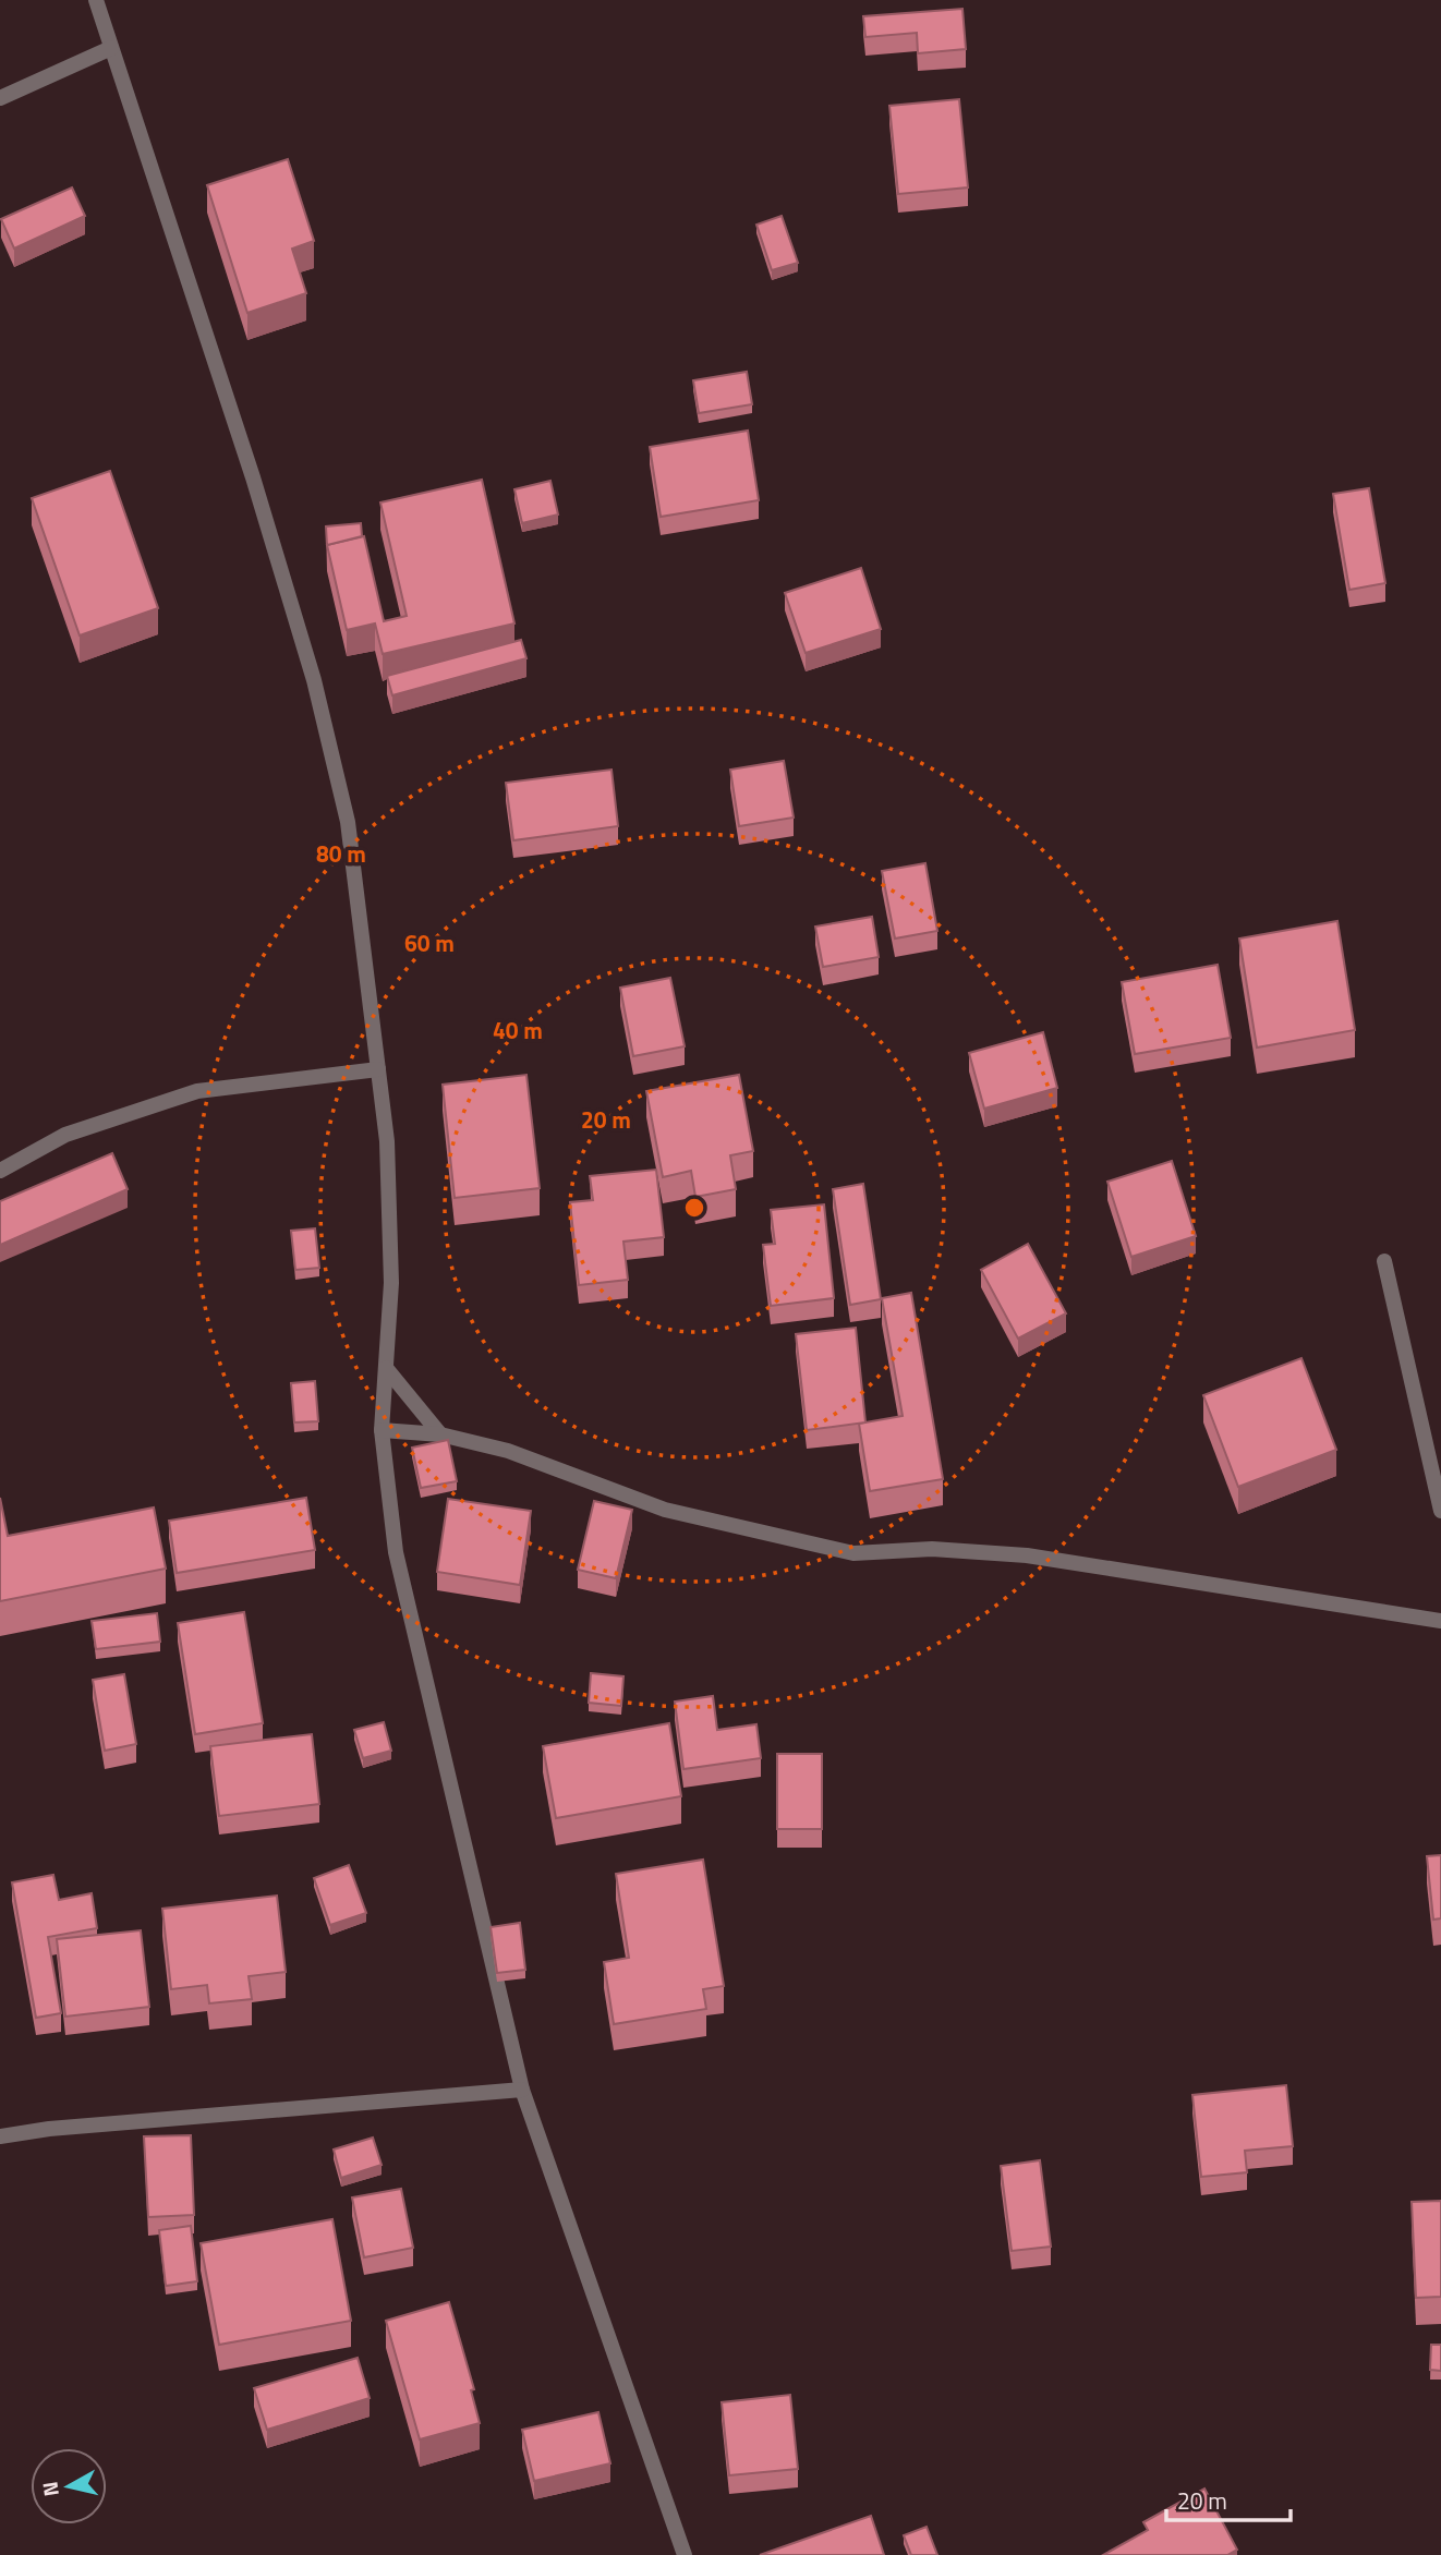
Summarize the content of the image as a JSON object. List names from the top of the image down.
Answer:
{
  "scale_bar": "20 m",
  "north": "left",
  "rings": [
    "80 m",
    "60 m",
    "40 m",
    "20 m"
  ]
}
